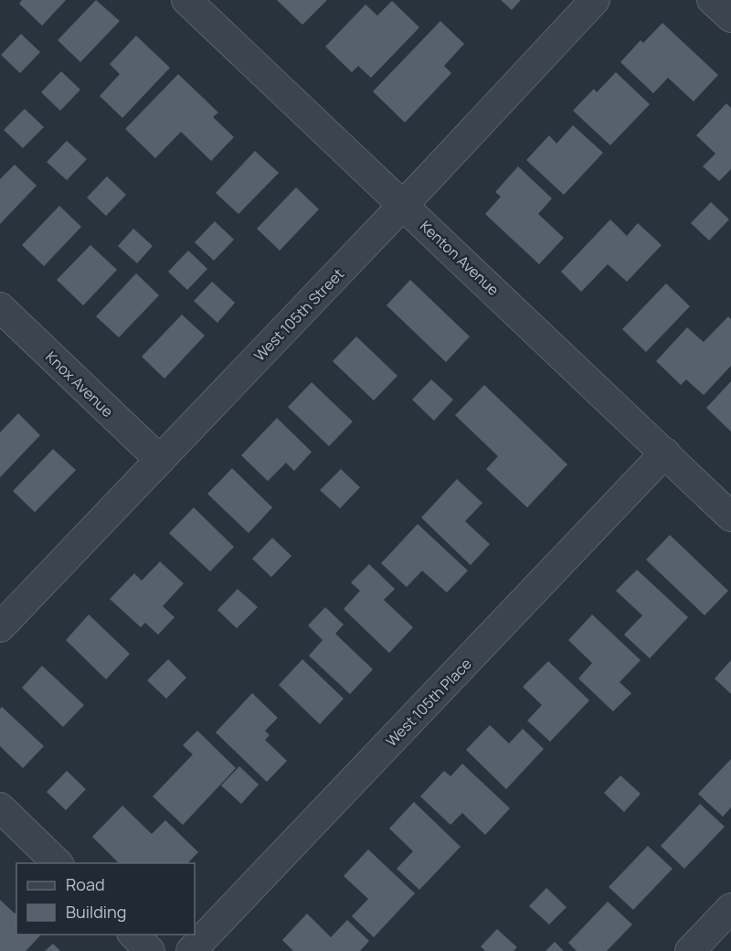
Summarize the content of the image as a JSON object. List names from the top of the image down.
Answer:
{
  "streets": {
    "street": [
      "Kenton Avenue",
      "West 105th Street",
      "Knox Avenue",
      "West 105th Place"
    ]
  },
  "crossings": [
    ["Kenton Avenue", "West 105th Street"],
    ["Kenton Avenue", "West 105th Place"],
    ["West 105th Street", "Knox Avenue"]
  ],
  "legend": ["Road", "Building"]
}
